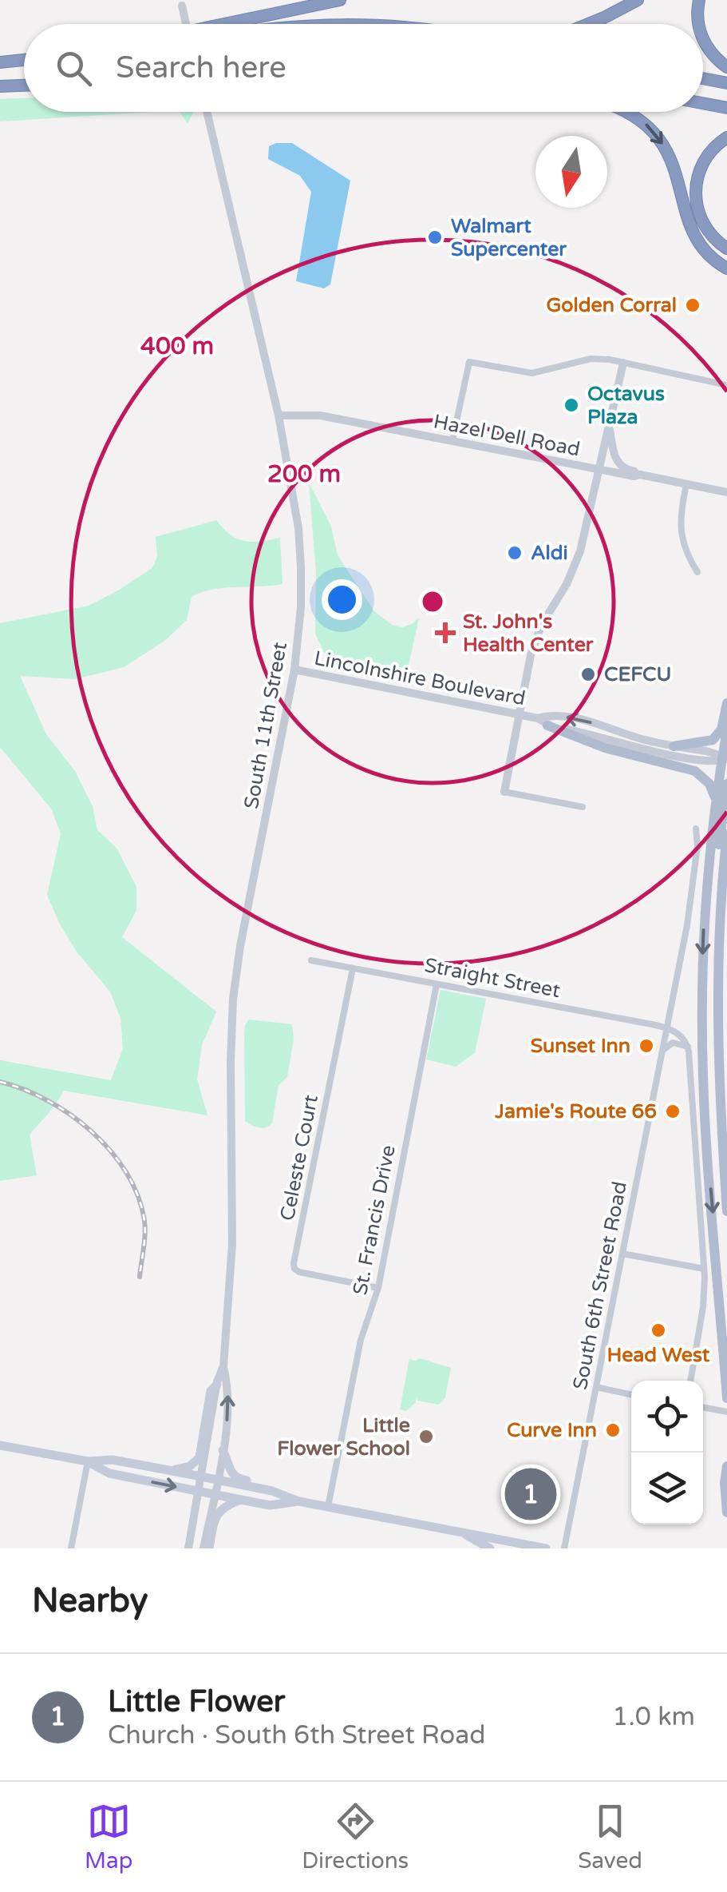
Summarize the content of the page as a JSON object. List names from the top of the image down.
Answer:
{
  "streets": {
    "street": [
      "Hazel Dell Road",
      "Lincolnshire Boulevard",
      "South 11th Street",
      "Straight Street",
      "Celeste Court",
      "St. Francis Drive",
      "South 6th Street Road"
    ]
  },
  "crossings": [
    ["Hazel Dell Road", "South 11th Street"],
    ["Lincolnshire Boulevard", "South 11th Street"],
    ["Straight Street", "Celeste Court"],
    ["Straight Street", "St. Francis Drive"],
    ["Straight Street", "South 6th Street Road"],
    ["Celeste Court", "St. Francis Drive"]
  ],
  "places": {
    "other": [
      "Walmart Supercenter",
      "Golden Corral",
      "Octavus Plaza",
      "Aldi",
      "CEFCU",
      "Sunset Inn",
      "Jamie's Route 66",
      "Head West",
      "Curve Inn",
      "Little Flower School"
    ],
    "health": ["St. John's Health Center"]
  },
  "north": "bottom",
  "page": {
    "search": "Search here",
    "pins": "1",
    "heading": "Nearby",
    "list": [
      {
        "mark": "1",
        "name": "Little Flower",
        "note": "Church · South 6th Street Road",
        "value": "1.0 km"
      }
    ],
    "nav": ["Map", "Directions", "Saved"]
  },
  "rings": ["400 m", "200 m"]
}
